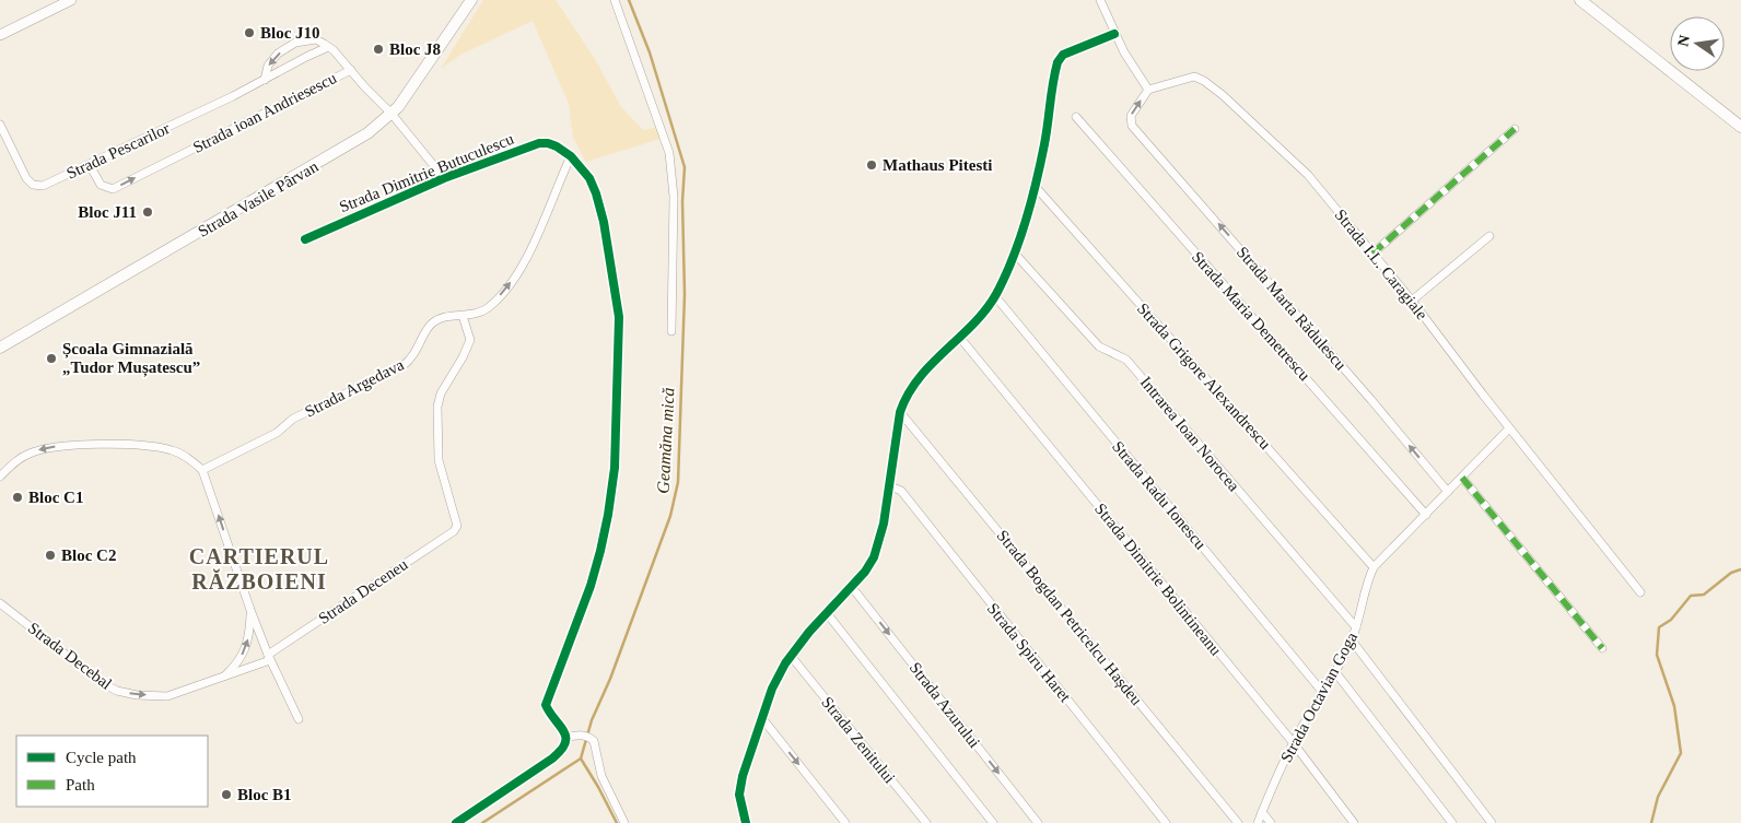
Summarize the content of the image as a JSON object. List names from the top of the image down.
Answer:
{
  "streets": {
    "main road": ["Strada Vasile Pârvan"],
    "street": [
      "Strada ioan Andriesescu",
      "Strada Pescarilor",
      "Strada Dimitrie Butuculescu",
      "Strada I.L. Caragiale",
      "Strada Marta Rădulescu",
      "Strada Maria Demetrescu",
      "Strada Grigore Alexandrescu",
      "Strada Argedava",
      "Intrarea Ioan Norocea",
      "Strada Radu Ionescu",
      "Strada Dimitrie Bolintineanu",
      "Strada Deceneu",
      "Strada Bogdan Petricelcu Hașdeu",
      "Strada Spiru Haret",
      "Strada Decebal",
      "Strada Octavian Goga",
      "Strada Azurului",
      "Strada Zenitului"
    ]
  },
  "crossings": [
    ["Strada ioan Andriesescu", "Strada Pescarilor"],
    ["Strada ioan Andriesescu", "Strada Dimitrie Butuculescu"],
    ["Strada ioan Andriesescu", "Strada Vasile Pârvan"],
    ["Strada Dimitrie Butuculescu", "Strada Argedava"],
    ["Strada I.L. Caragiale", "Strada Marta Rădulescu"],
    ["Strada I.L. Caragiale", "Strada Octavian Goga"],
    ["Strada Marta Rădulescu", "Strada Octavian Goga"],
    ["Strada Maria Demetrescu", "Strada Octavian Goga"],
    ["Strada Grigore Alexandrescu", "Strada Octavian Goga"],
    ["Strada Argedava", "Strada Deceneu"],
    ["Intrarea Ioan Norocea", "Strada Octavian Goga"],
    ["Strada Radu Ionescu", "Strada Octavian Goga"],
    ["Strada Dimitrie Bolintineanu", "Strada Octavian Goga"],
    ["Strada Deceneu", "Strada Decebal"]
  ],
  "one_way": [
    "Strada ioan Andriesescu",
    "Strada Marta Rădulescu",
    "Strada Argedava",
    "Strada Decebal"
  ],
  "districts": ["CARTIERUL RĂZBOIENI"],
  "water": ["Geamăna mică"],
  "places": [
    "Bloc J10",
    "Bloc J8",
    "Mathaus Pitesti",
    "Bloc J11",
    "Școala Gimnazială „Tudor Mușatescu”",
    "Bloc C1",
    "Bloc C2",
    "Bloc B1"
  ],
  "legend": ["Cycle path", "Path"],
  "north": "left"
}
